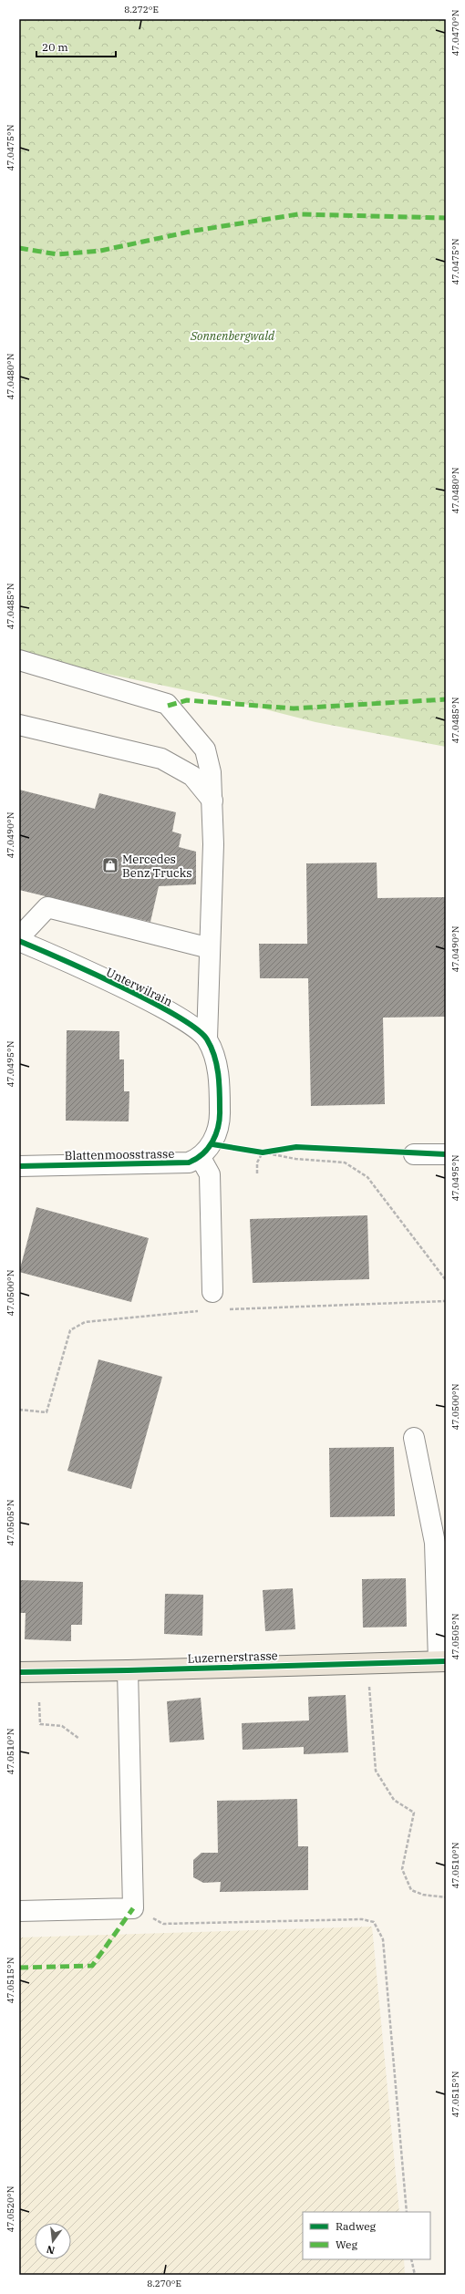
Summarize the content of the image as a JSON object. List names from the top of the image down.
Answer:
{
  "streets": {
    "main road": ["Luzernerstrasse"],
    "street": ["Unterwilrain", "Blattenmoosstrasse"]
  },
  "crossings": [
    ["Unterwilrain", "Blattenmoosstrasse"]
  ],
  "parks": ["Sonnenbergwald"],
  "places": {
    "shop": ["Mercedes Benz Trucks"]
  },
  "legend": ["Radweg", "Weg"],
  "scale_bar": "20 m",
  "north": "bottom",
  "coordinates": [
    "8.272°E",
    "47.0470°N",
    "47.0475°N",
    "47.0480°N",
    "47.0485°N",
    "47.0490°N",
    "47.0495°N",
    "47.0500°N",
    "47.0505°N",
    "47.0510°N",
    "47.0515°N",
    "47.0520°N",
    "8.270°E"
  ]
}
